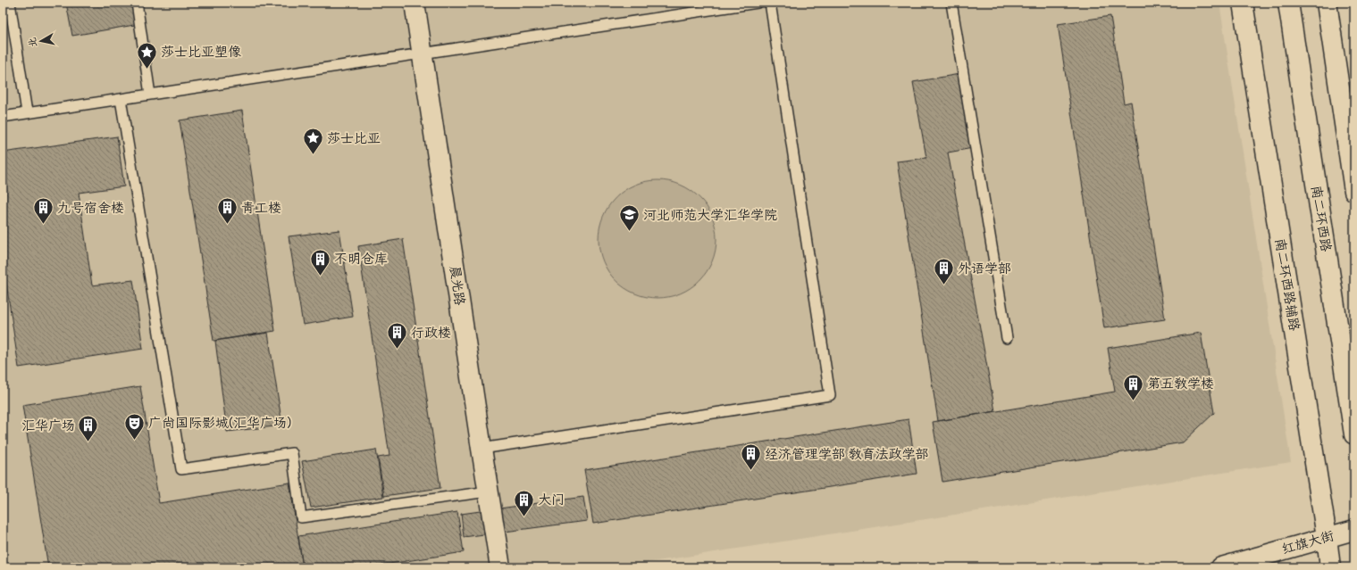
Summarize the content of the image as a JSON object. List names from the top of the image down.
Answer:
{
  "streets": {
    "main road": [
      "南二环西路",
      "南二环西路辅路",
      "晨光路",
      "红旗大街"
    ]
  },
  "crossings": [
    ["南二环西路辅路", "红旗大街"]
  ],
  "places": {
    "place": ["莎士比亚塑像", "莎士比亚"],
    "building": [
      "九号宿舍楼",
      "青工楼",
      "不明仓库",
      "外语学部",
      "行政楼",
      "第五教学楼",
      "汇华广场",
      "经济管理学部 教育法政学部",
      "大门"
    ],
    "school or university": ["河北师范大学汇华学院"],
    "theatre": ["广尚国际影城(汇华广场)"]
  },
  "north": "left"
}
